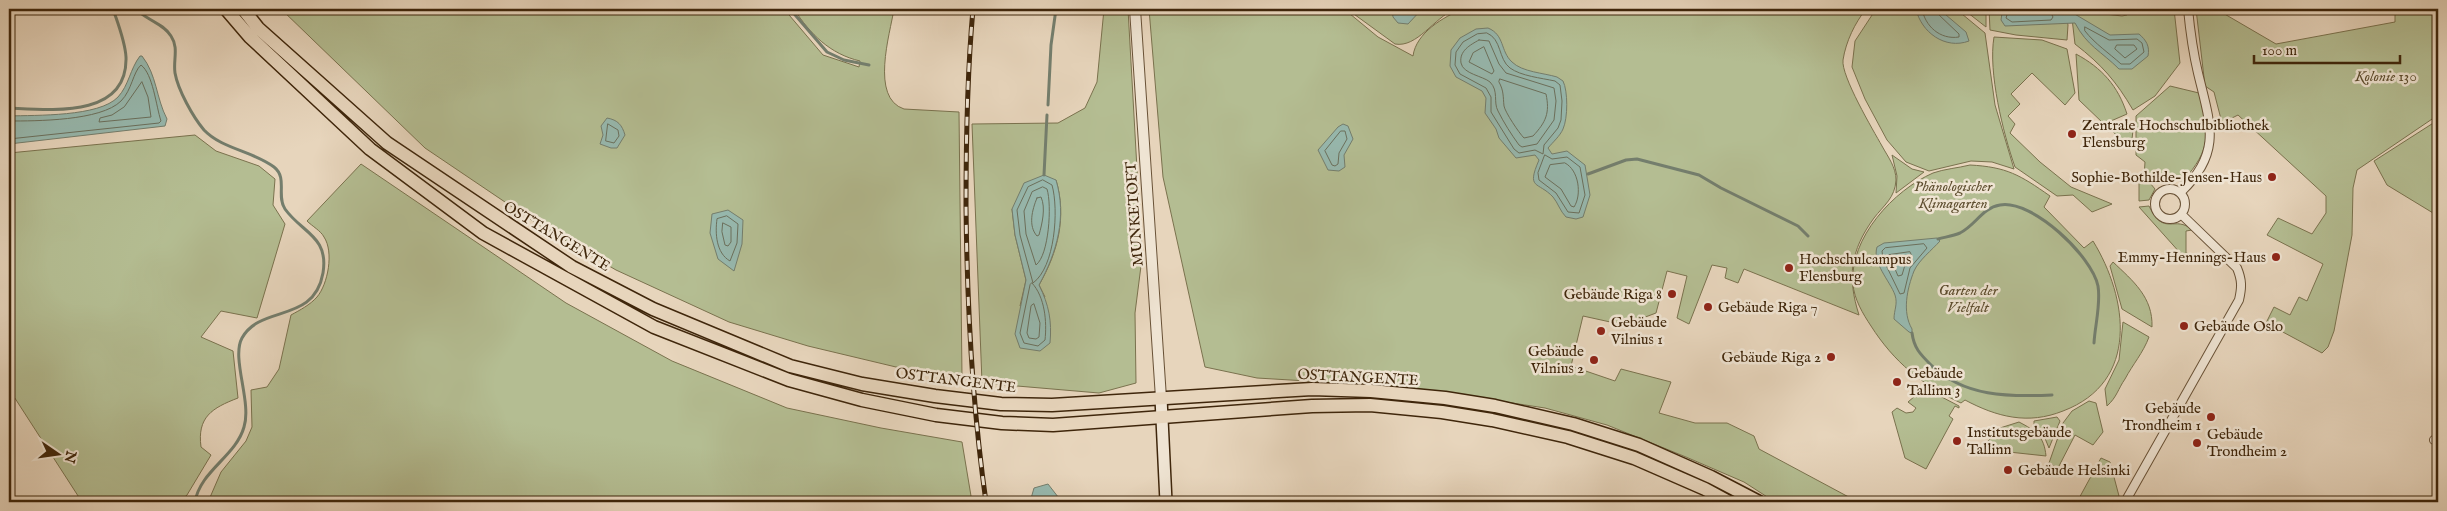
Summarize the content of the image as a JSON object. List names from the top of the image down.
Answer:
{
  "streets": {
    "main road": ["MUNKETOFT", "OSTTANGENTE"]
  },
  "crossings": [
    ["MUNKETOFT", "OSTTANGENTE"]
  ],
  "parks": ["Kolonie 130", "Phänologischer Klimagarten", "Garten der Vielfalt"],
  "places": [
    "Zentrale Hochschulbibliothek Flensburg",
    "Sophie-Bothilde-Jensen-Haus",
    "Emmy-Hennings-Haus",
    "Hochschulcampus Flensburg",
    "Gebäude Riga 8",
    "Gebäude Riga 7",
    "Gebäude Oslo",
    "Gebäude Vilnius 1",
    "Gebäude Riga 2",
    "Gebäude Vilnius 2",
    "Gebäude Tallinn 3",
    "Gebäude Trondheim 1",
    "Institutsgebäude Tallinn",
    "Gebäude Trondheim 2",
    "Gebäude Helsinki"
  ],
  "scale_bar": "100 m",
  "north": "right"
}
